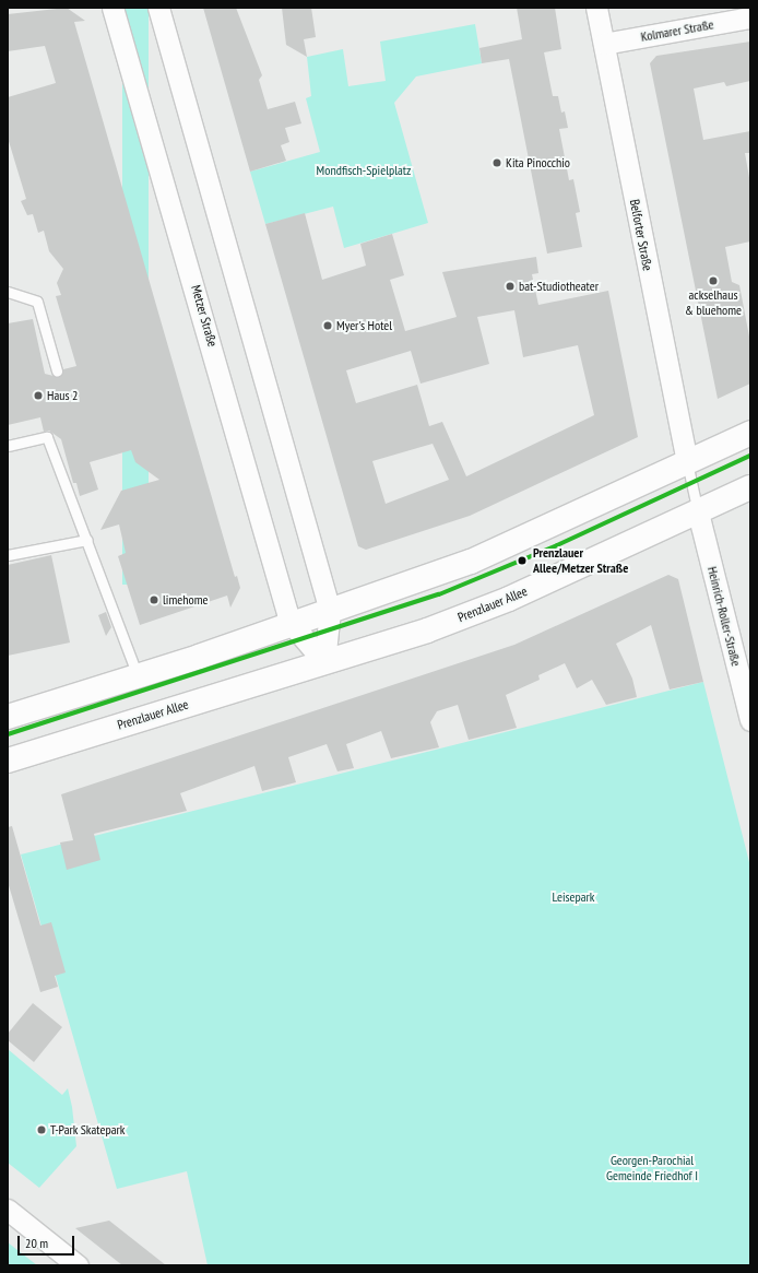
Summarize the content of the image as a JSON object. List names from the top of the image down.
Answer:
{
  "streets": {
    "main road": ["Prenzlauer Allee"],
    "street": [
      "Kolmarer Straße",
      "Belforter Straße",
      "Metzer Straße",
      "Heinrich-Roller-Straße"
    ]
  },
  "crossings": [
    ["Kolmarer Straße", "Belforter Straße"],
    ["Prenzlauer Allee", "Heinrich-Roller-Straße"]
  ],
  "parks": ["Mondfisch-Spielplatz", "Leisepark", "Georgen-Parochial Gemeinde Friedhof I"],
  "places": [
    "Kita Pinocchio",
    "ackselhaus & bluehome",
    "bat-Studiotheater",
    "Myer's Hotel",
    "Haus 2",
    "Prenzlauer Allee/Metzer Straße",
    "limehome",
    "T-Park Skatepark"
  ],
  "scale_bar": "20 m"
}
